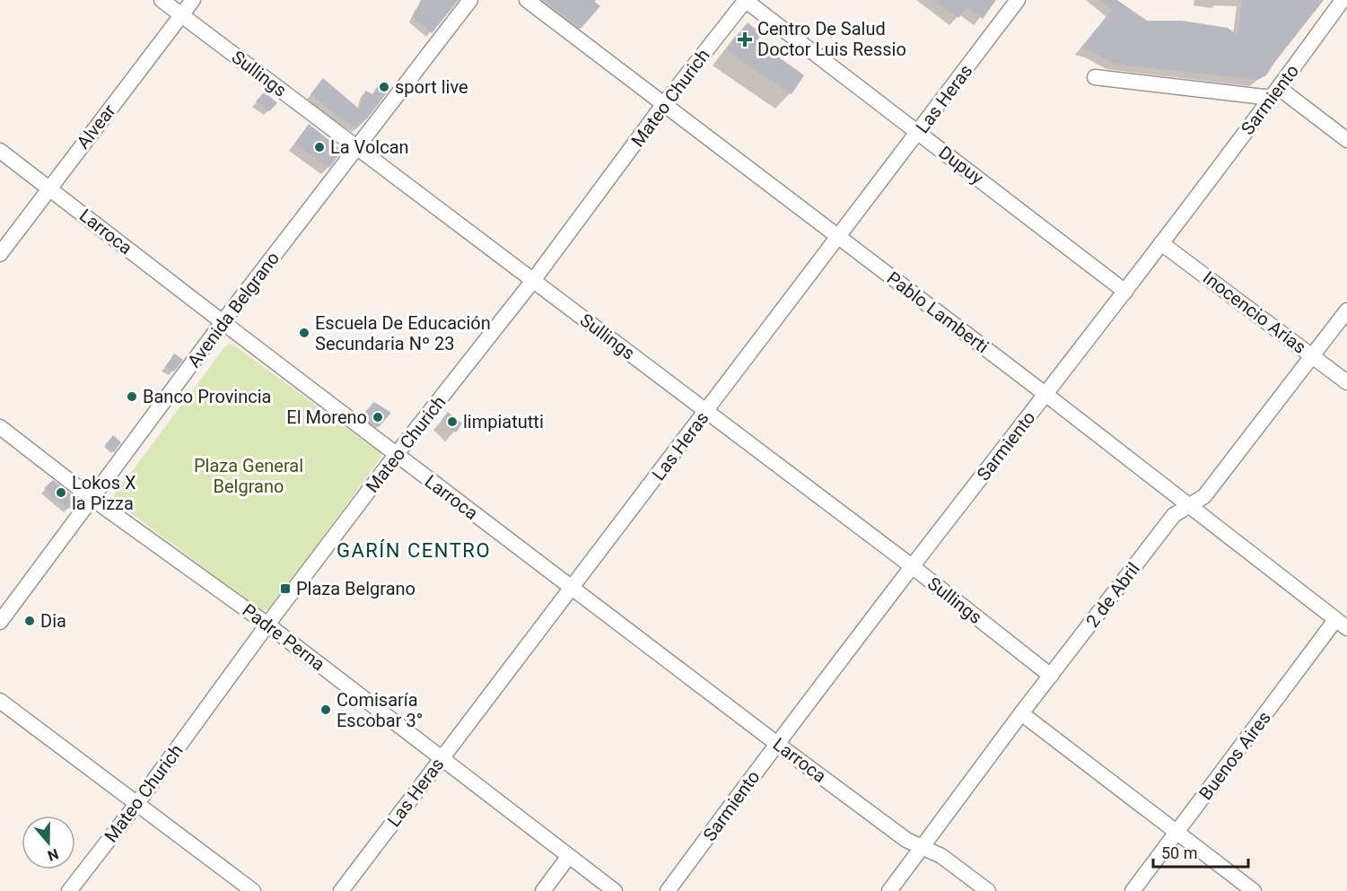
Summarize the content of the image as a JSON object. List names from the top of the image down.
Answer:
{
  "streets": {
    "street": [
      "Sullings",
      "Mateo Churich",
      "Las Heras",
      "Sarmiento",
      "Alvear",
      "Dupuy",
      "Larroca",
      "Avenida Belgrano",
      "Pablo Lamberti",
      "Inocencio Arias",
      "2 de Abril",
      "Padre Perna",
      "Buenos Aires"
    ]
  },
  "crossings": [
    ["Sullings", "Mateo Churich"],
    ["Sullings", "Las Heras"],
    ["Sullings", "Sarmiento"],
    ["Sullings", "Alvear"],
    ["Sullings", "Avenida Belgrano"],
    ["Sullings", "2 de Abril"],
    ["Mateo Churich", "Dupuy"],
    ["Mateo Churich", "Larroca"],
    ["Mateo Churich", "Pablo Lamberti"],
    ["Mateo Churich", "Padre Perna"],
    ["Las Heras", "Dupuy"],
    ["Las Heras", "Larroca"],
    ["Las Heras", "Pablo Lamberti"],
    ["Las Heras", "Padre Perna"],
    ["Sarmiento", "Dupuy"],
    ["Sarmiento", "Larroca"],
    ["Sarmiento", "Pablo Lamberti"],
    ["Sarmiento", "Inocencio Arias"],
    ["Alvear", "Larroca"],
    ["Larroca", "Avenida Belgrano"],
    ["Larroca", "2 de Abril"],
    ["Avenida Belgrano", "Padre Perna"],
    ["Pablo Lamberti", "2 de Abril"],
    ["Pablo Lamberti", "Buenos Aires"],
    ["Inocencio Arias", "2 de Abril"]
  ],
  "districts": ["GARÍN CENTRO"],
  "parks": ["Plaza General Belgrano"],
  "places": {
    "health": ["Centro De Salud Doctor Luis Ressio"],
    "other": [
      "sport live",
      "La Volcan",
      "Escuela De Educación Secundaria Nº 23",
      "Banco Provincia",
      "El Moreno",
      "limpiatutti",
      "Lokos X la Pizza",
      "Dia",
      "Comisaría Escobar 3°"
    ],
    "transit": ["Plaza Belgrano"]
  },
  "scale_bar": "50 m",
  "north": "bottom"
}
